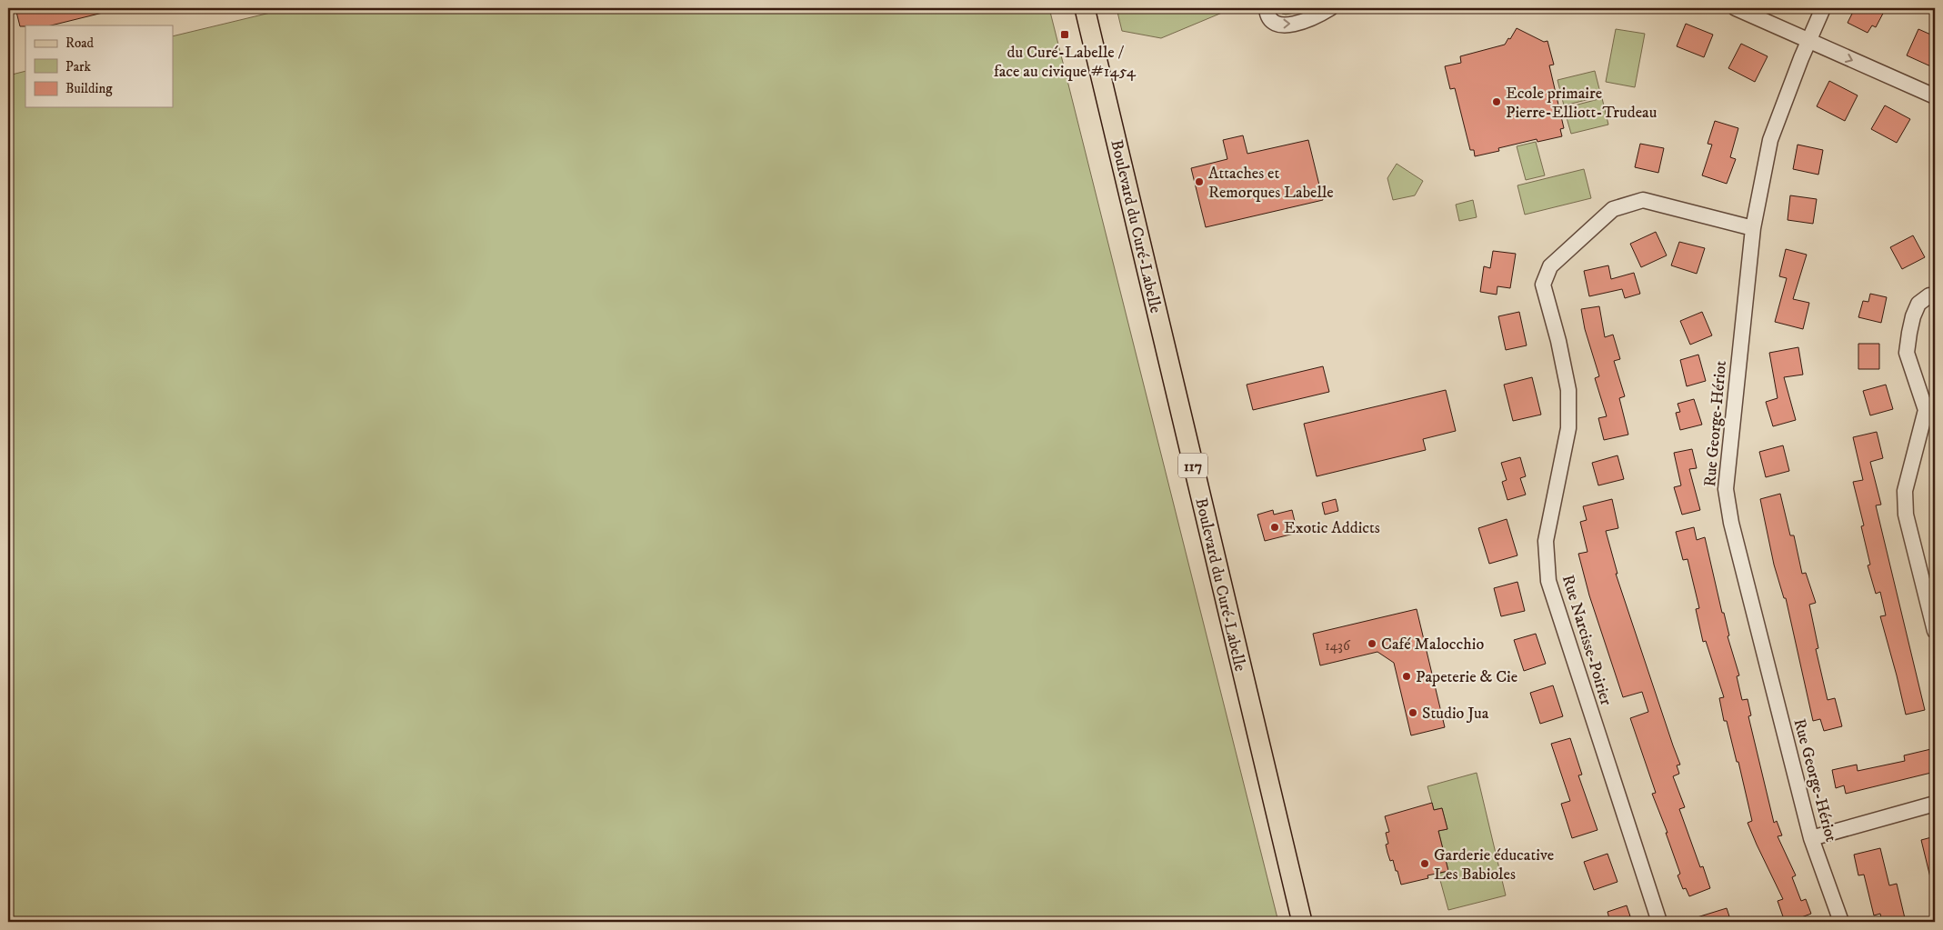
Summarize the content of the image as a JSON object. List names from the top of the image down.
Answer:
{
  "streets": {
    "main road": ["Boulevard du Curé-Labelle", "117"],
    "street": ["Rue George-Hériot", "Rue Narcisse-Poirier"]
  },
  "crossings": [
    ["Rue George-Hériot", "Rue Narcisse-Poirier"]
  ],
  "places": {
    "transit": ["du Curé-Labelle / face au civique #1454"],
    "other": [
      "Ecole primaire Pierre-Elliott-Trudeau",
      "Attaches et Remorques Labelle",
      "Exotic Addicts",
      "Café Malocchio",
      "Papeterie & Cie",
      "Studio Jua",
      "Garderie éducative Les Babioles"
    ]
  },
  "house_numbers": ["1436"],
  "legend": ["Road", "Park", "Building"]
}
